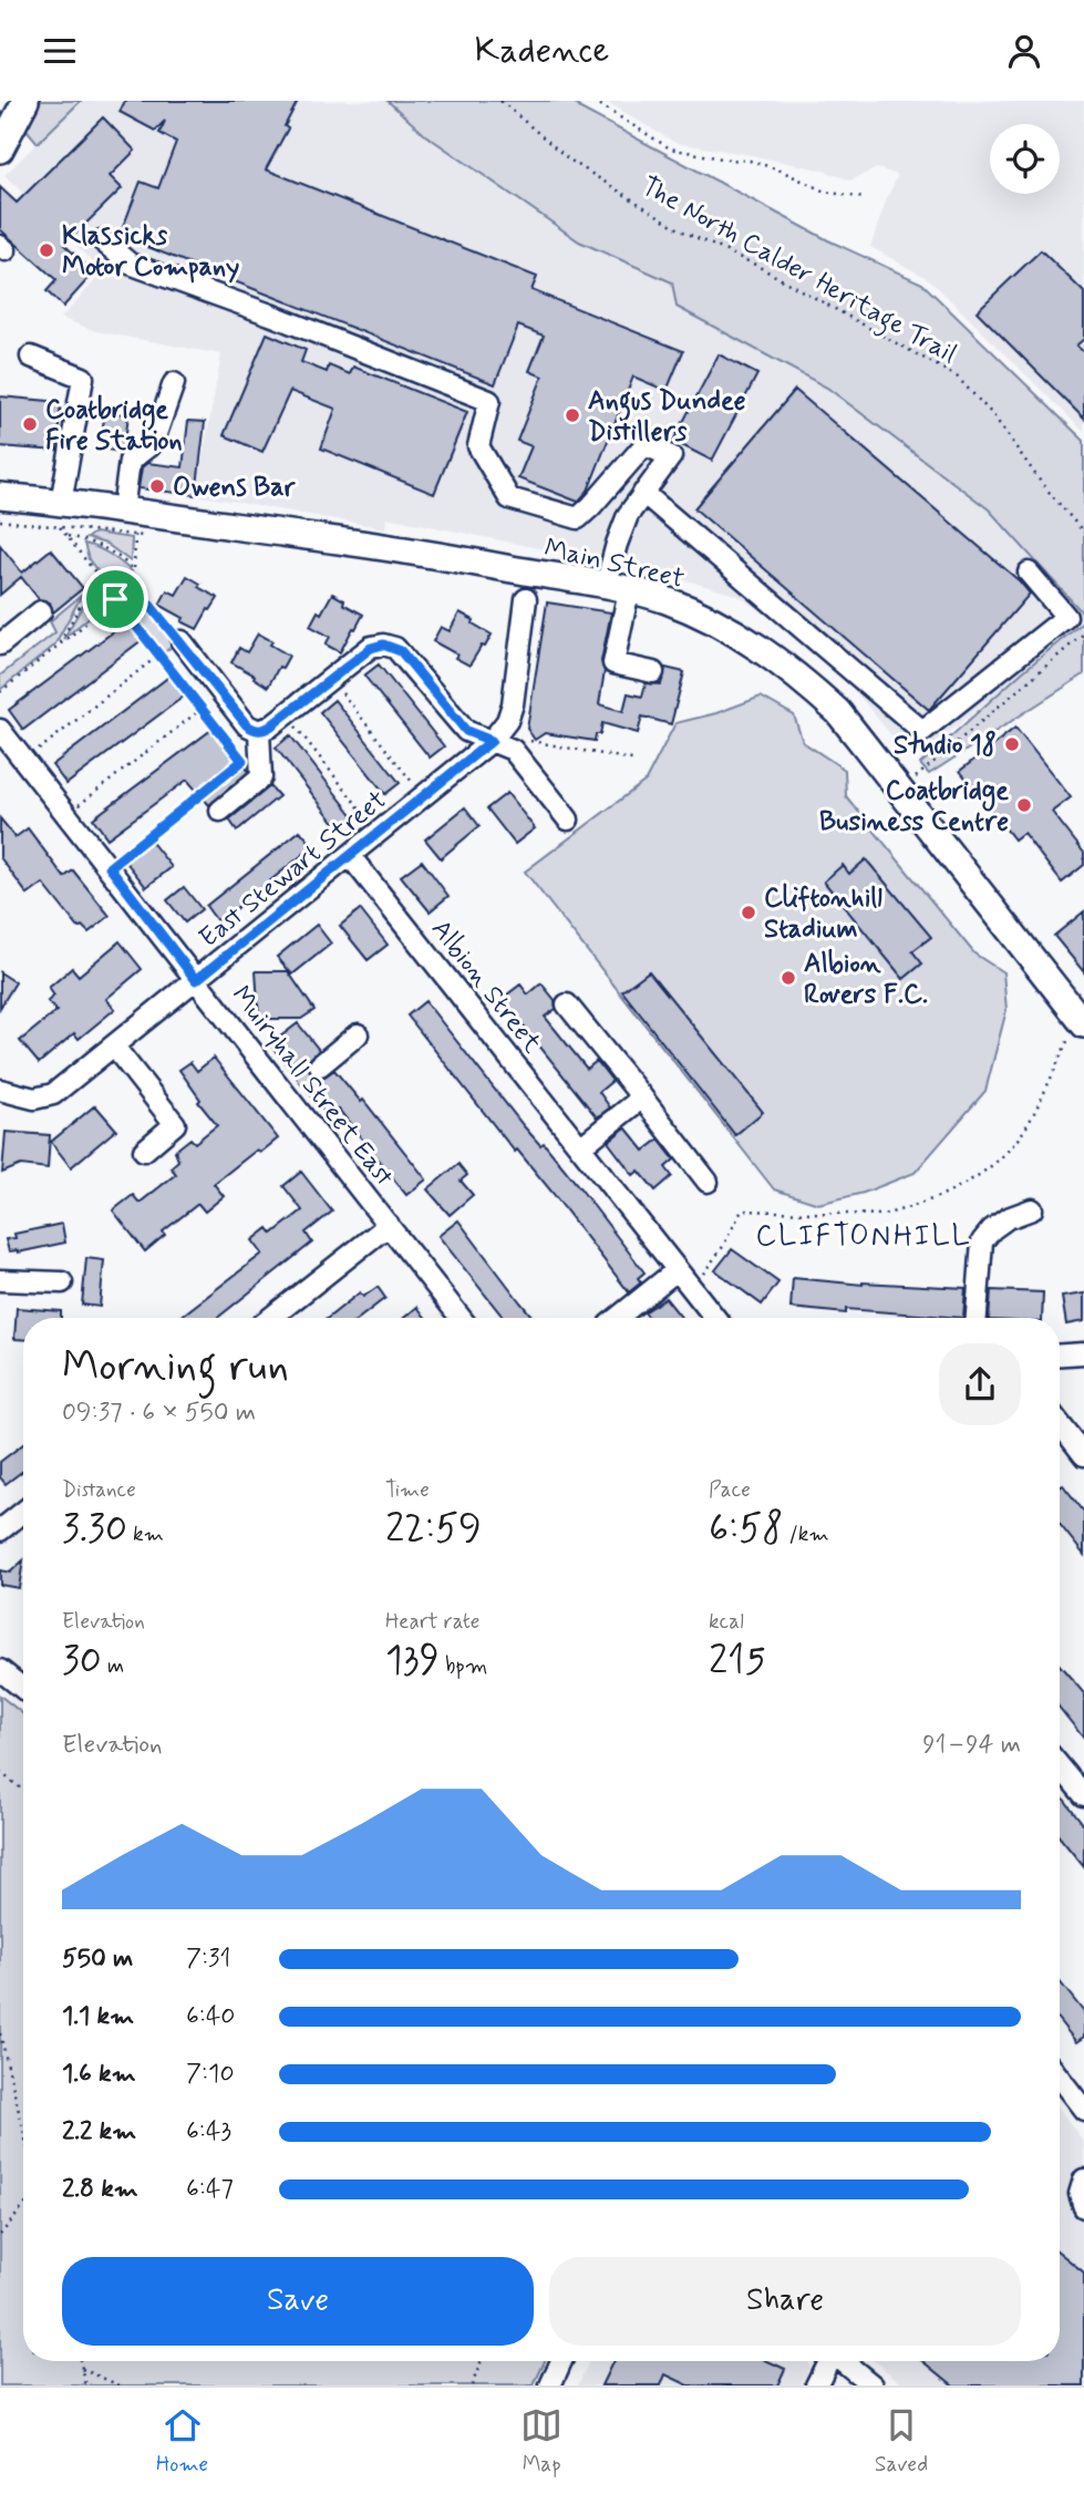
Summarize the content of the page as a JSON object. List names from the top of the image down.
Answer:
{
  "streets": {
    "main road": ["Main Street"],
    "street": ["East Stewart Street", "Albion Street", "Muiryhall Street East"],
    "path": ["The North Calder Heritage Trail"]
  },
  "crossings": [
    ["East Stewart Street", "Albion Street"],
    ["East Stewart Street", "Muiryhall Street East"]
  ],
  "districts": ["CLIFTONHILL"],
  "places": [
    "Klassicks Motor Company",
    "Angus Dundee Distillers",
    "Coatbridge Fire Station",
    "Owens Bar",
    "Studio 18",
    "Coatbridge Business Centre",
    "Cliftonhill Stadium",
    "Albion Rovers F.C."
  ],
  "page": {
    "header": "Kadence",
    "heading": ["Morning run", "09:37 · 6 × 550 m"],
    "stats": [
      ["Distance", "3.30 km"],
      ["Time", "22:59"],
      ["Pace", "6:58 /km"],
      ["Elevation", "30 m"],
      ["Heart rate", "139 bpm"],
      ["kcal", "215"]
    ],
    "chart": ["Elevation", "91–94 m"],
    "list": [
      {
        "name": "550 m",
        "note": "7:31"
      },
      {
        "name": "1.1 km",
        "note": "6:40"
      },
      {
        "name": "1.6 km",
        "note": "7:10"
      },
      {
        "name": "2.2 km",
        "note": "6:43"
      },
      {
        "name": "2.8 km",
        "note": "6:47"
      }
    ],
    "buttons": ["Save", "Share"],
    "tabs": ["Home", "Map", "Saved"]
  }
}
